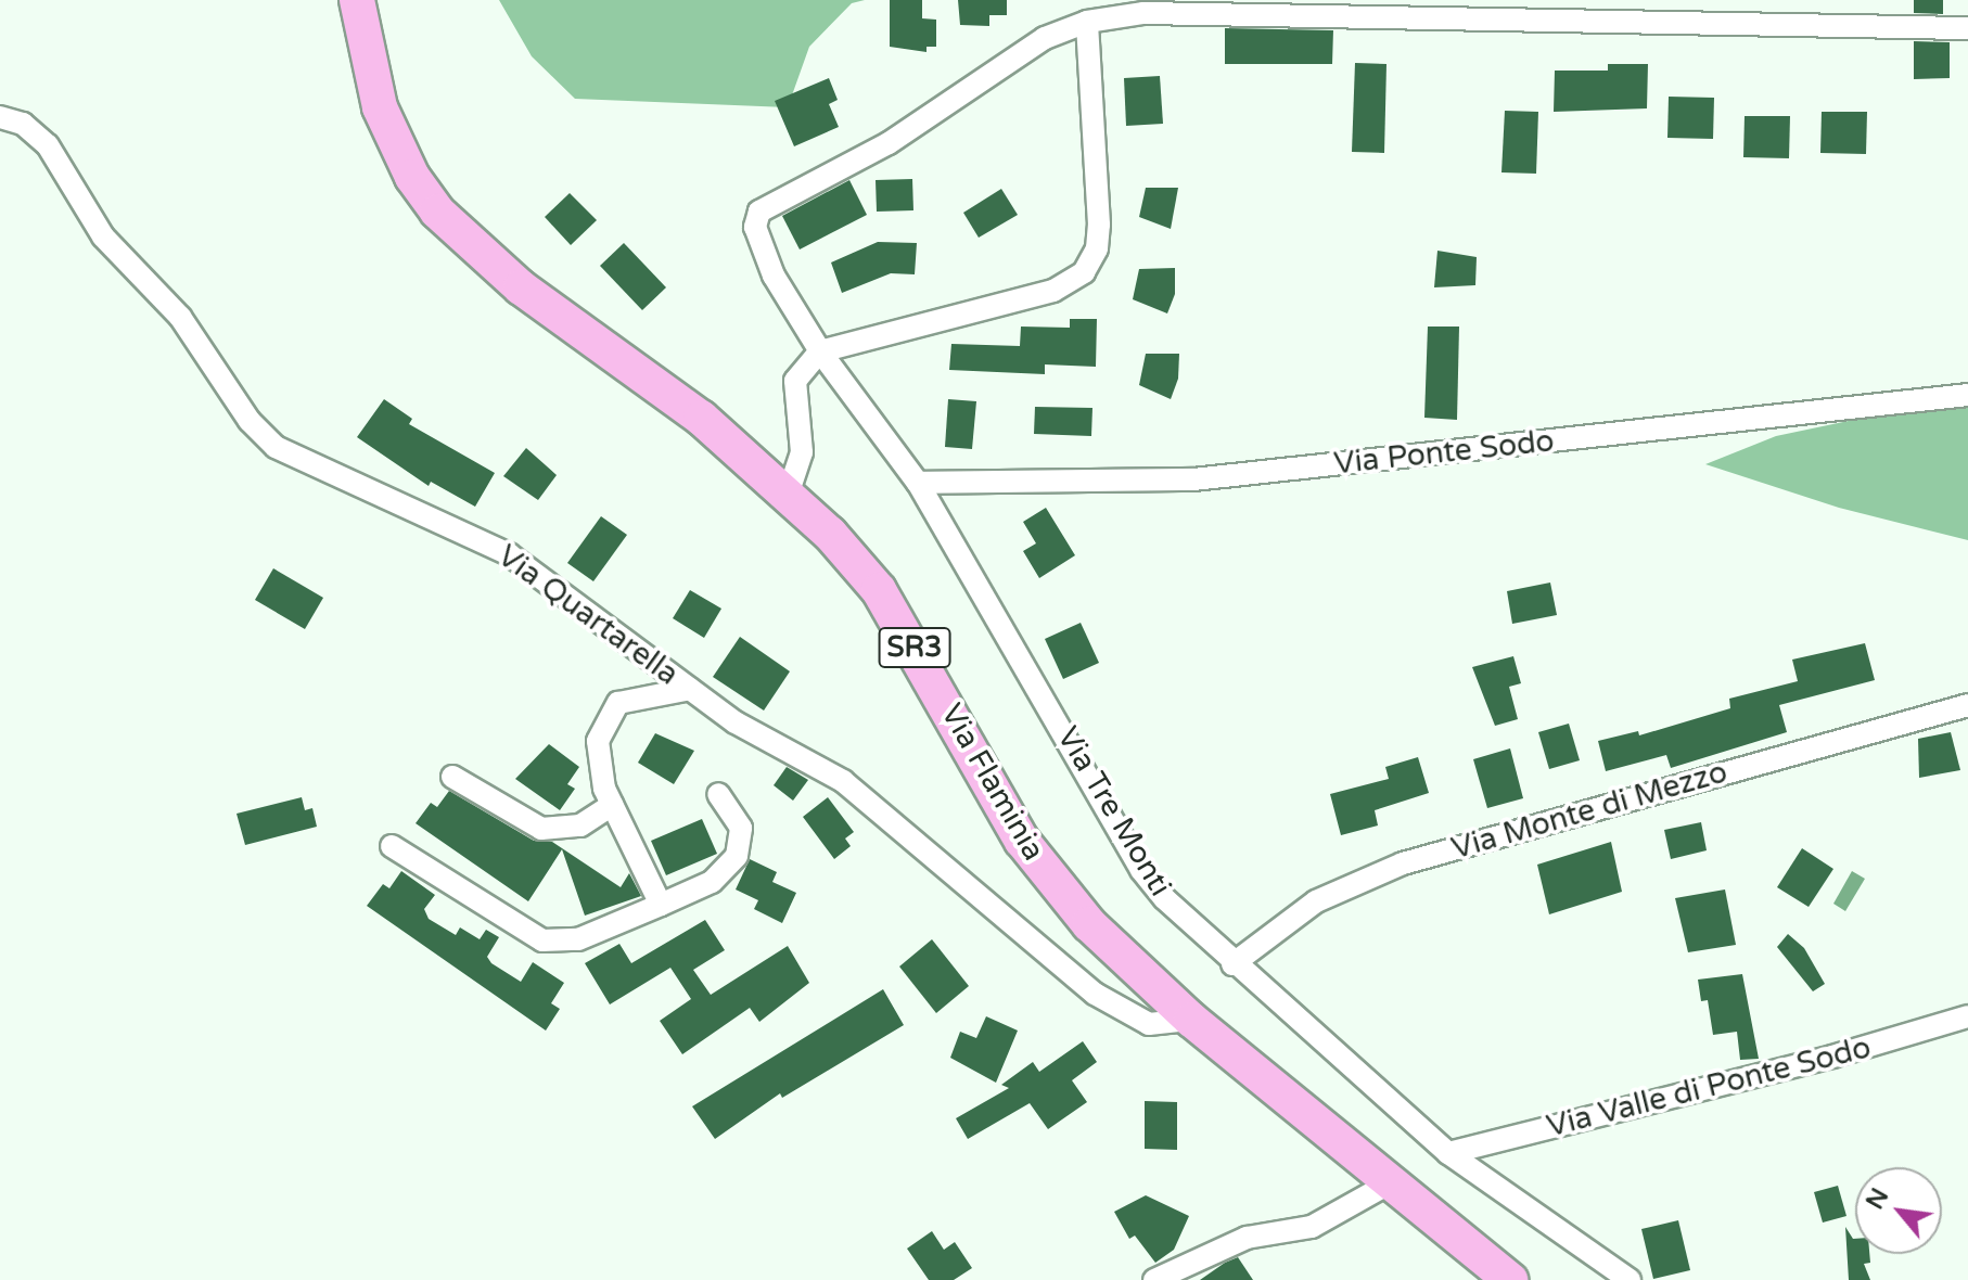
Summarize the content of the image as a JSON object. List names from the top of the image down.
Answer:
{
  "streets": {
    "main road": ["SR3", "Via Flaminia"],
    "street": [
      "Via Ponte Sodo",
      "Via Quartarella",
      "Via Monte di Mezzo",
      "Via Tre Monti",
      "Via Valle di Ponte Sodo"
    ]
  },
  "crossings": [
    ["Via Ponte Sodo", "Via Tre Monti"],
    ["Via Quartarella", "Via Flaminia"],
    ["Via Monte di Mezzo", "Via Tre Monti"],
    ["Via Tre Monti", "Via Valle di Ponte Sodo"]
  ],
  "north": "top left"
}
